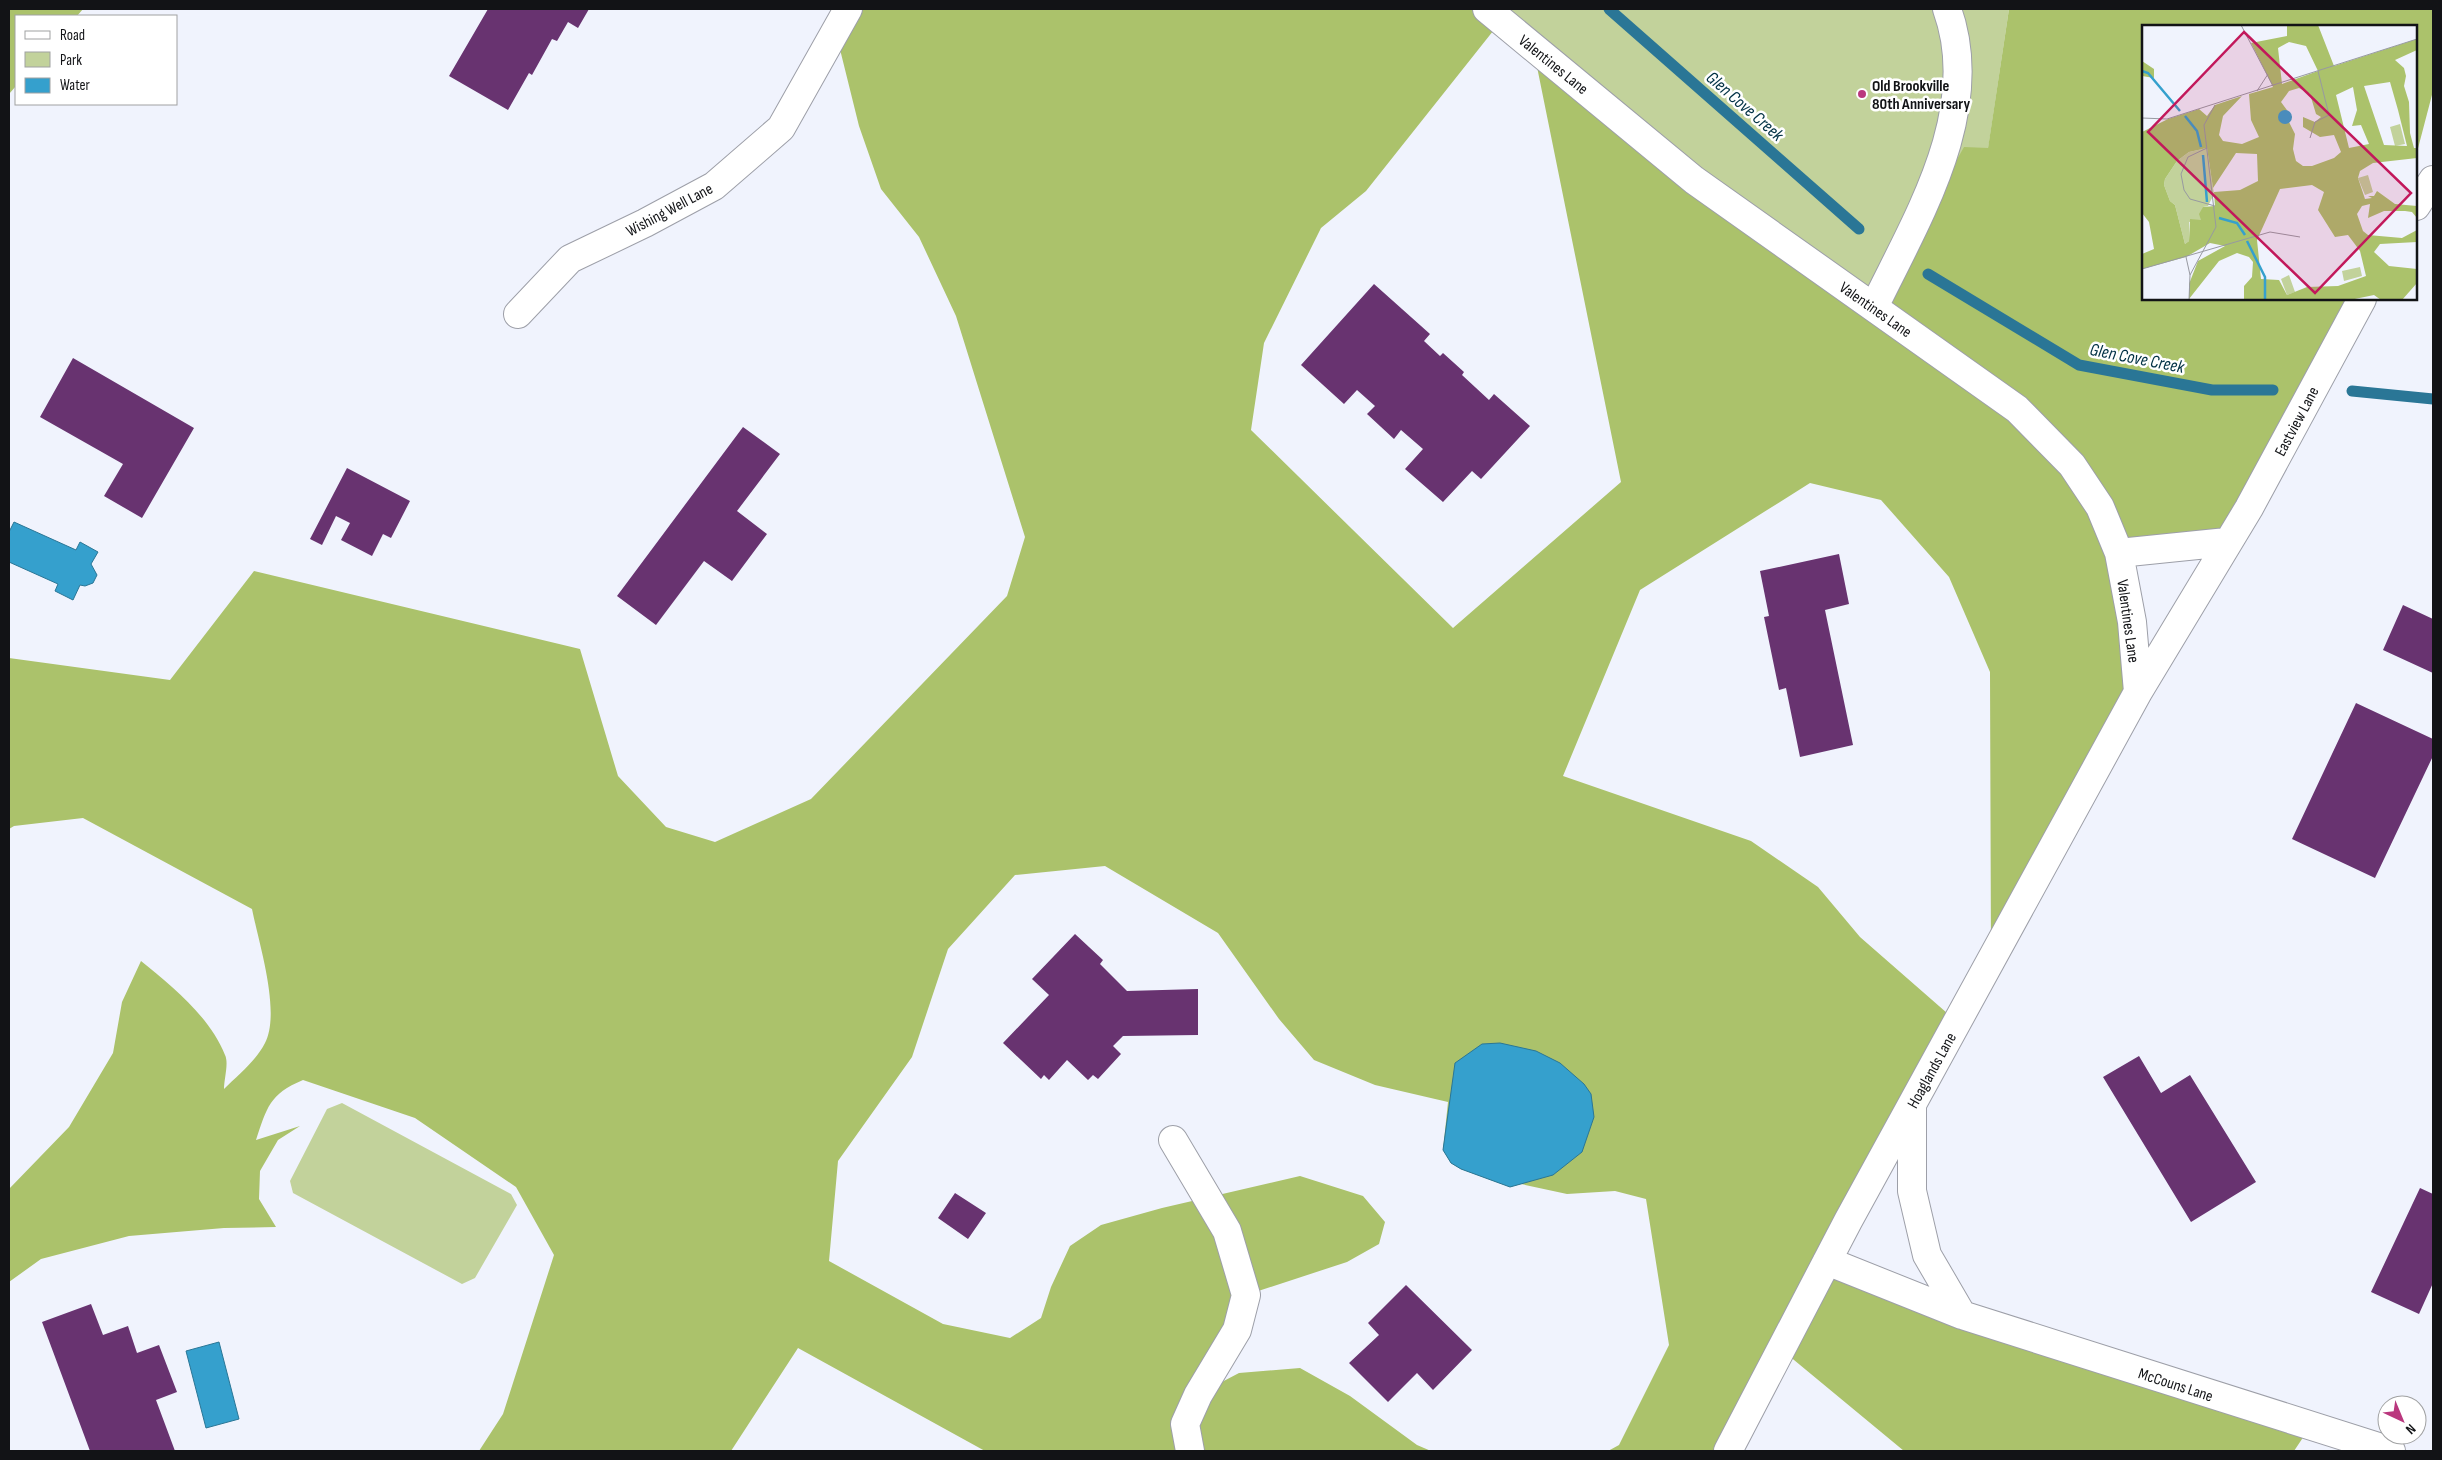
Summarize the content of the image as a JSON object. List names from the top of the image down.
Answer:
{
  "streets": {
    "street": [
      "Valentines Lane",
      "Wishing Well Lane",
      "Eastview Lane",
      "Hoaglands Lane",
      "McCouns Lane"
    ]
  },
  "crossings": [
    ["Valentines Lane", "Eastview Lane"],
    ["Valentines Lane", "Hoaglands Lane"],
    ["Eastview Lane", "Hoaglands Lane"],
    ["Hoaglands Lane", "McCouns Lane"]
  ],
  "water": ["Glen Cove Creek"],
  "places": ["Old Brookville 80th Anniversary"],
  "legend": ["Road", "Park", "Water"],
  "north": "bottom right"
}
